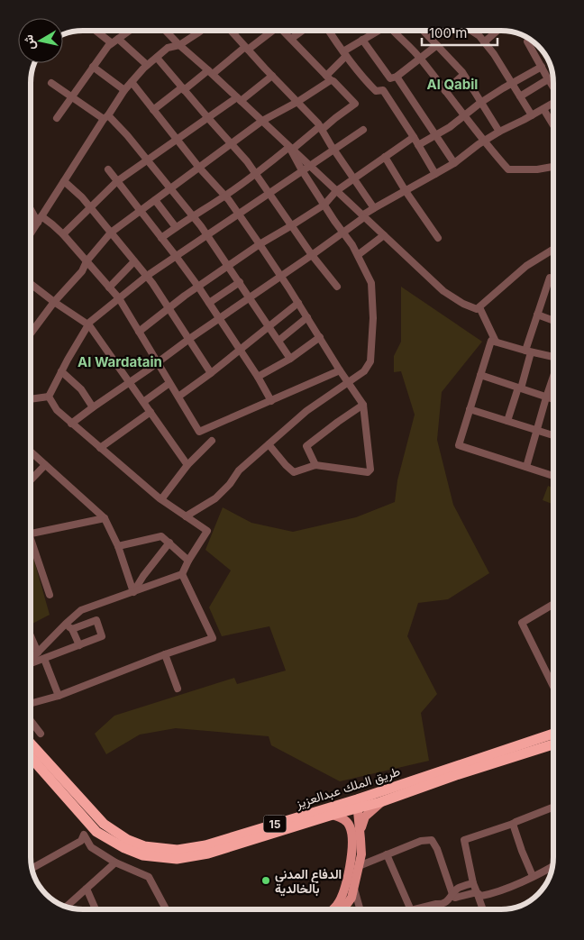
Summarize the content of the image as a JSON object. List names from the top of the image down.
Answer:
{
  "streets": {
    "highway": ["طريق الملك عبدالعزيز", "15"]
  },
  "districts": ["Al Qabil", "Al Wardatain"],
  "places": ["الدفاع المدني بالخالدية"],
  "scale_bar": "100 m",
  "north": "left"
}
